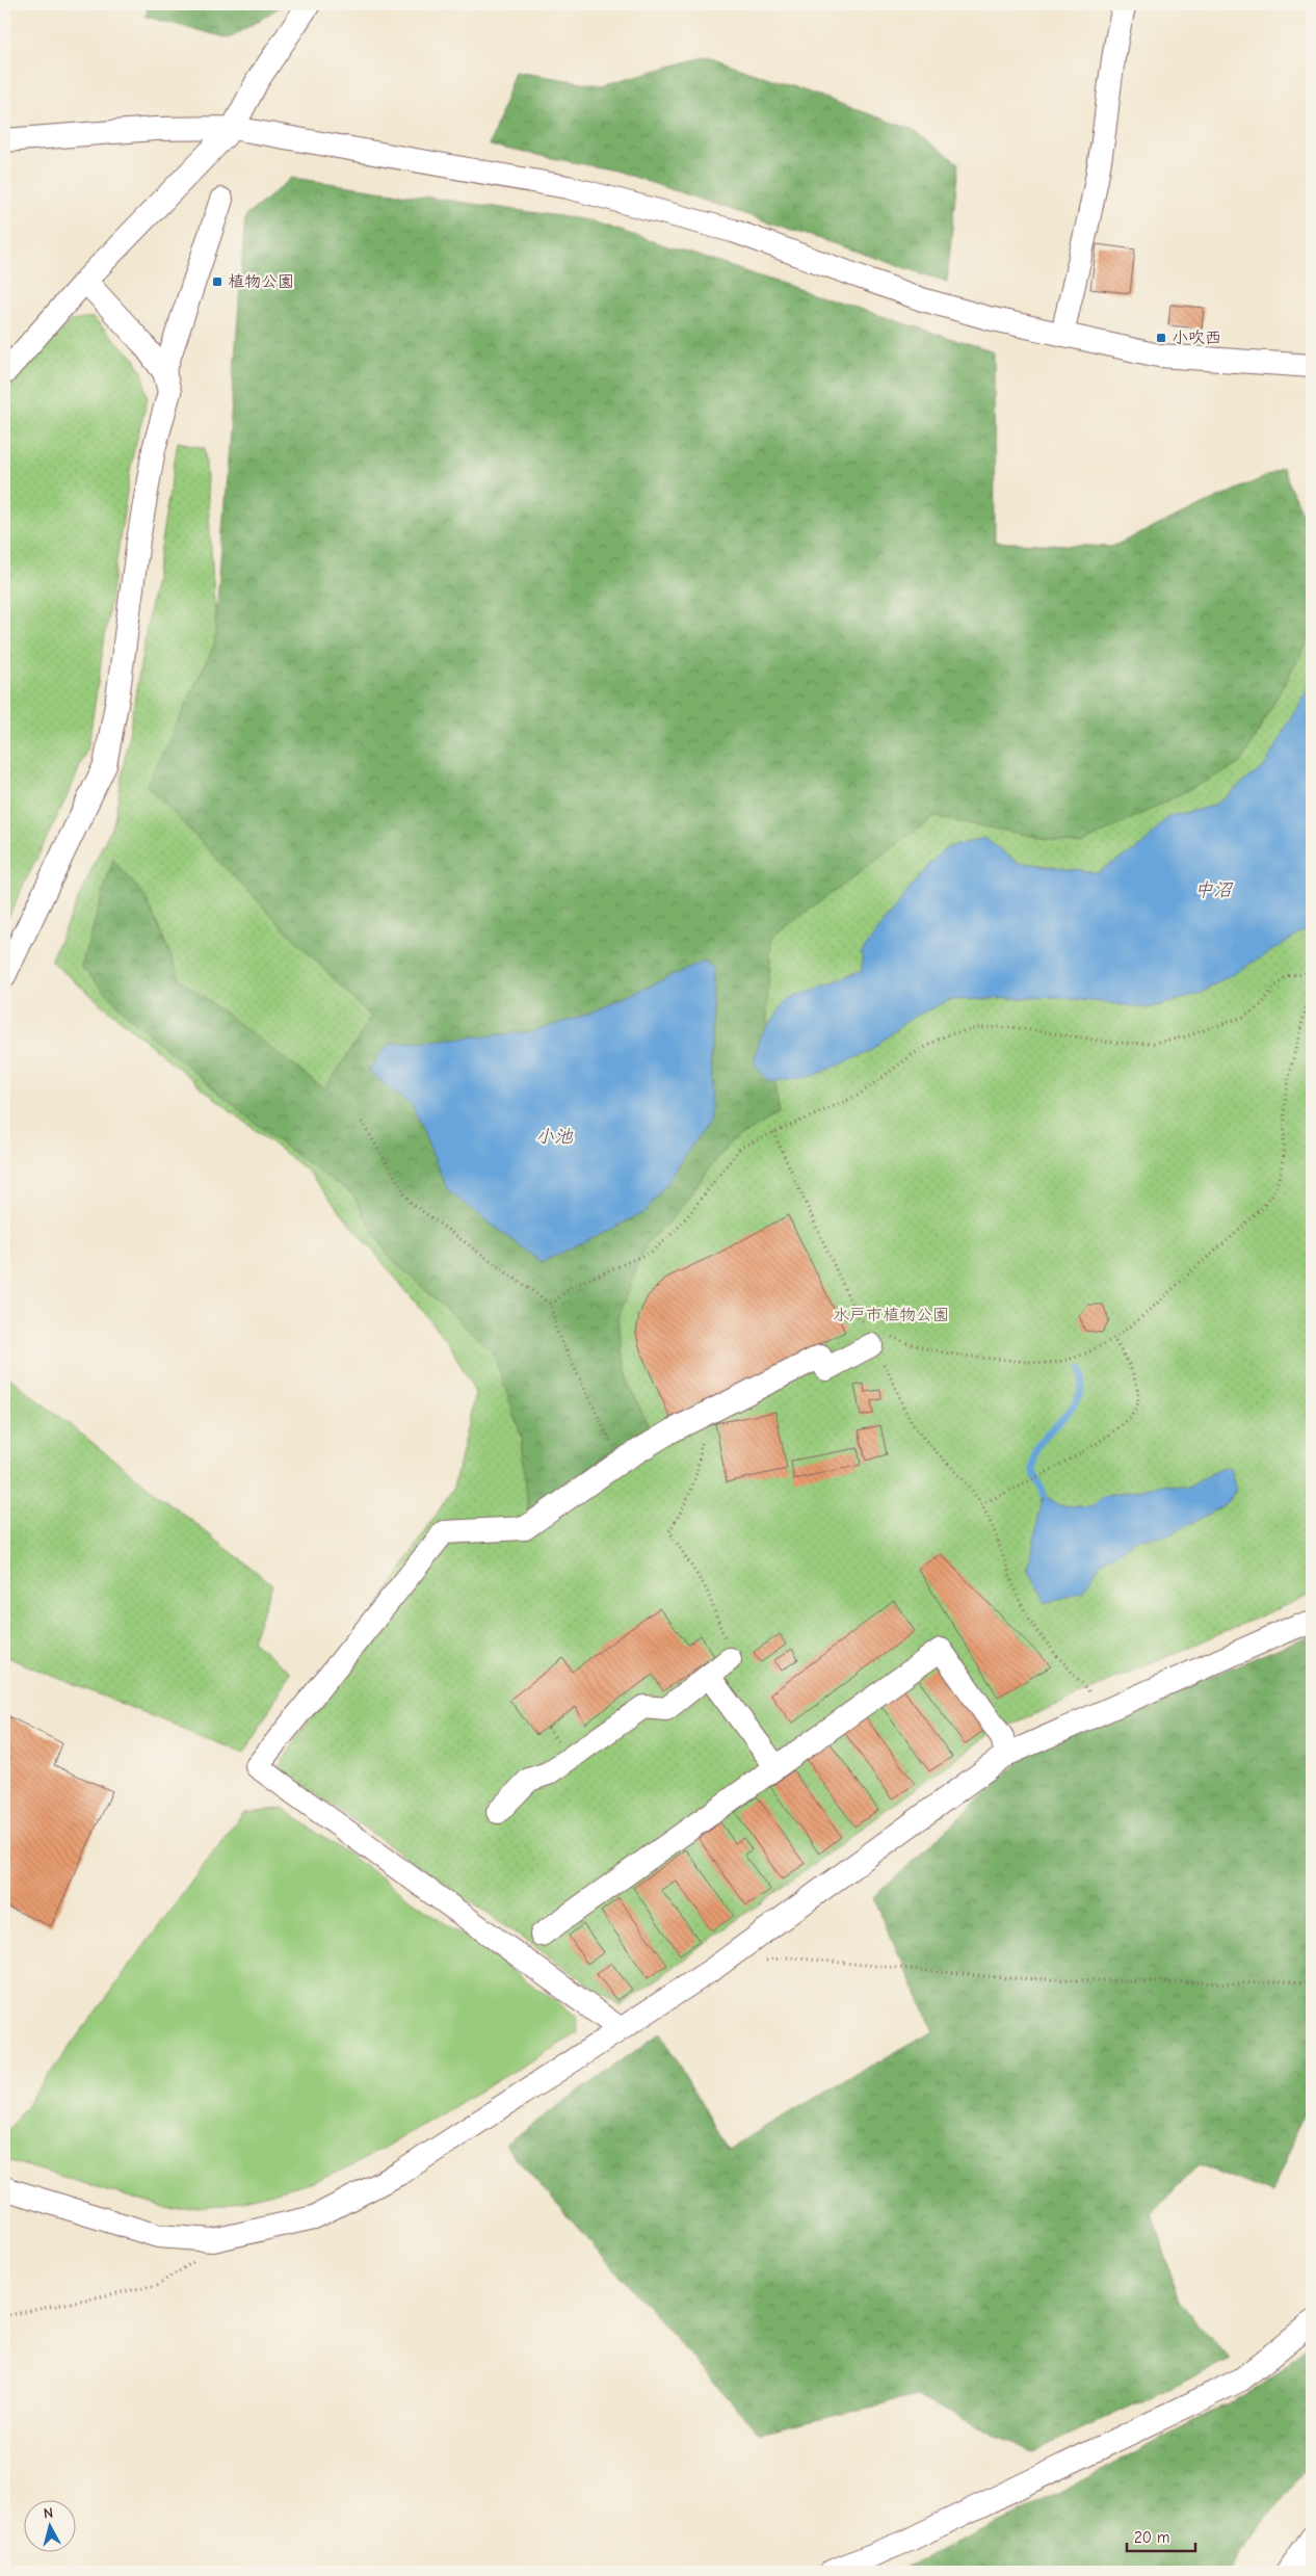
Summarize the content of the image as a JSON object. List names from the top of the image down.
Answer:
{
  "water": ["中沼", "小池"],
  "parks": ["水戸市植物公園"],
  "places": {
    "transit": ["植物公園", "小吹西"]
  },
  "scale_bar": "20 m",
  "north": "top"
}
